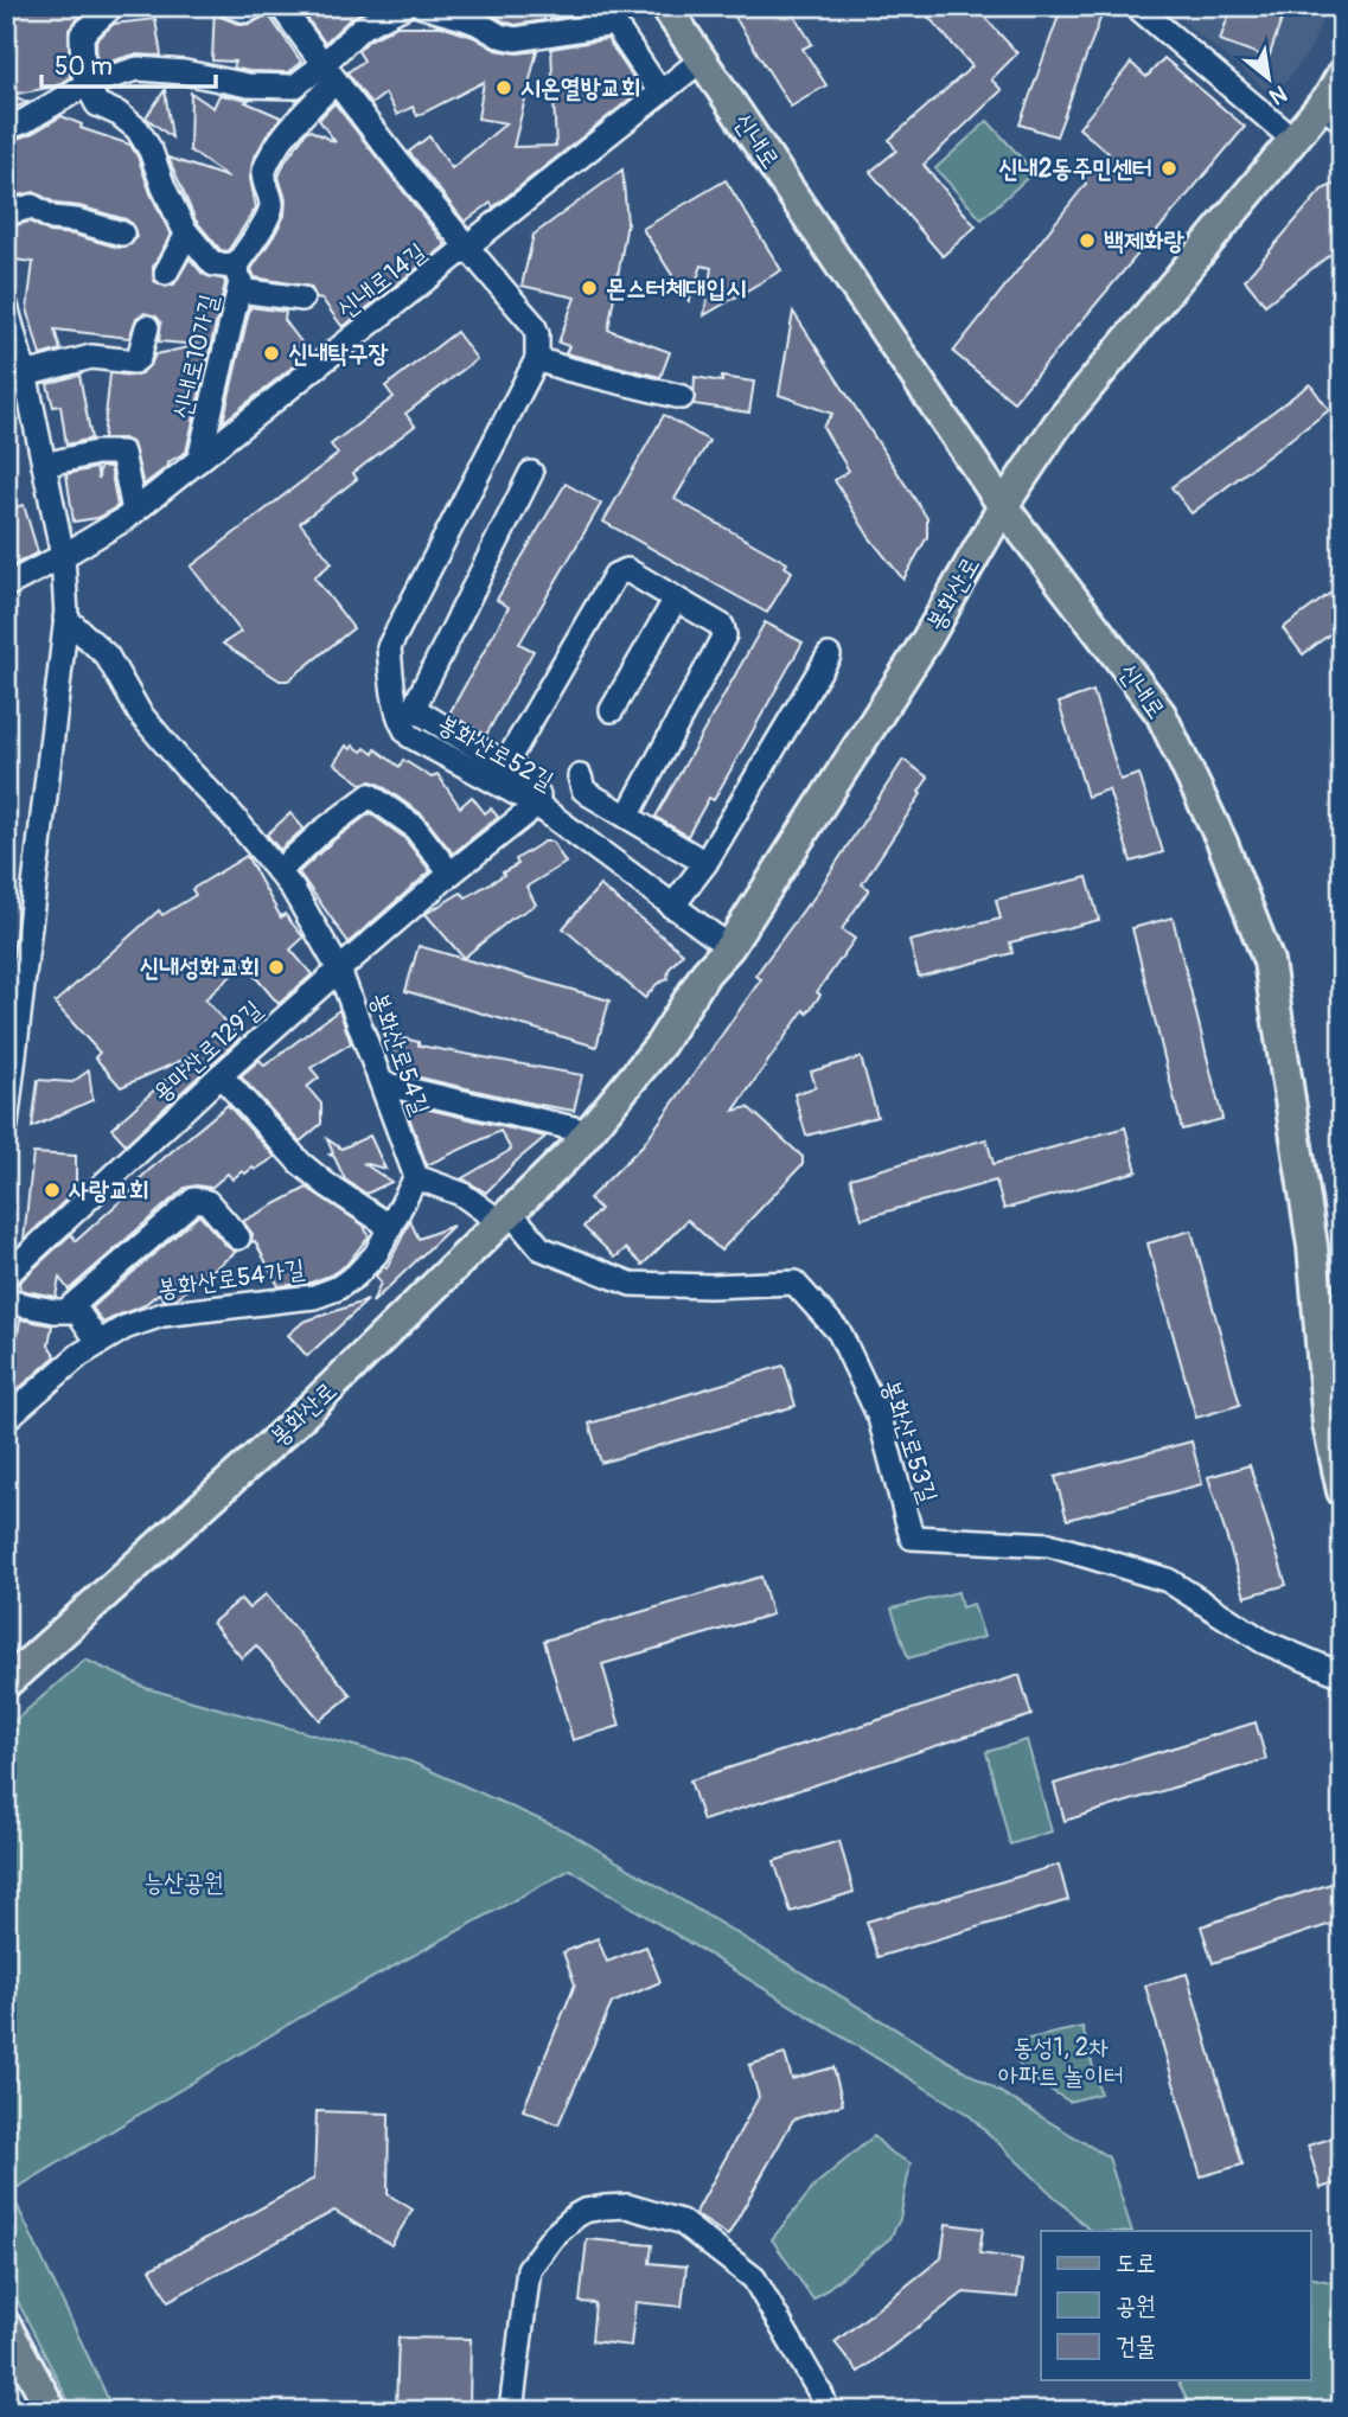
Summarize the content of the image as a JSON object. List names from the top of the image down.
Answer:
{
  "streets": {
    "main road": ["신내로", "봉화산로"],
    "street": [
      "신내로14길",
      "신내로10가길",
      "봉화산로52길",
      "용마산로129길",
      "봉화산로54길",
      "봉화산로54가길",
      "봉화산로53길"
    ]
  },
  "crossings": [
    ["신내로", "신내로14길"],
    ["신내로", "봉화산로"],
    ["신내로14길", "신내로10가길"],
    ["봉화산로", "봉화산로52길"],
    ["봉화산로", "봉화산로53길"],
    ["봉화산로52길", "용마산로129길"],
    ["용마산로129길", "봉화산로54길"],
    ["봉화산로54길", "봉화산로54가길"]
  ],
  "parks": ["능산공원", "동성1, 2차 아파트 놀이터"],
  "places": [
    "시온열방교회",
    "신내2동주민센터",
    "백제화랑",
    "몬스터체대입시",
    "신내탁구장",
    "신내성화교회",
    "사랑교회"
  ],
  "legend": ["도로", "공원", "건물"],
  "scale_bar": "50 m",
  "north": "bottom right"
}
